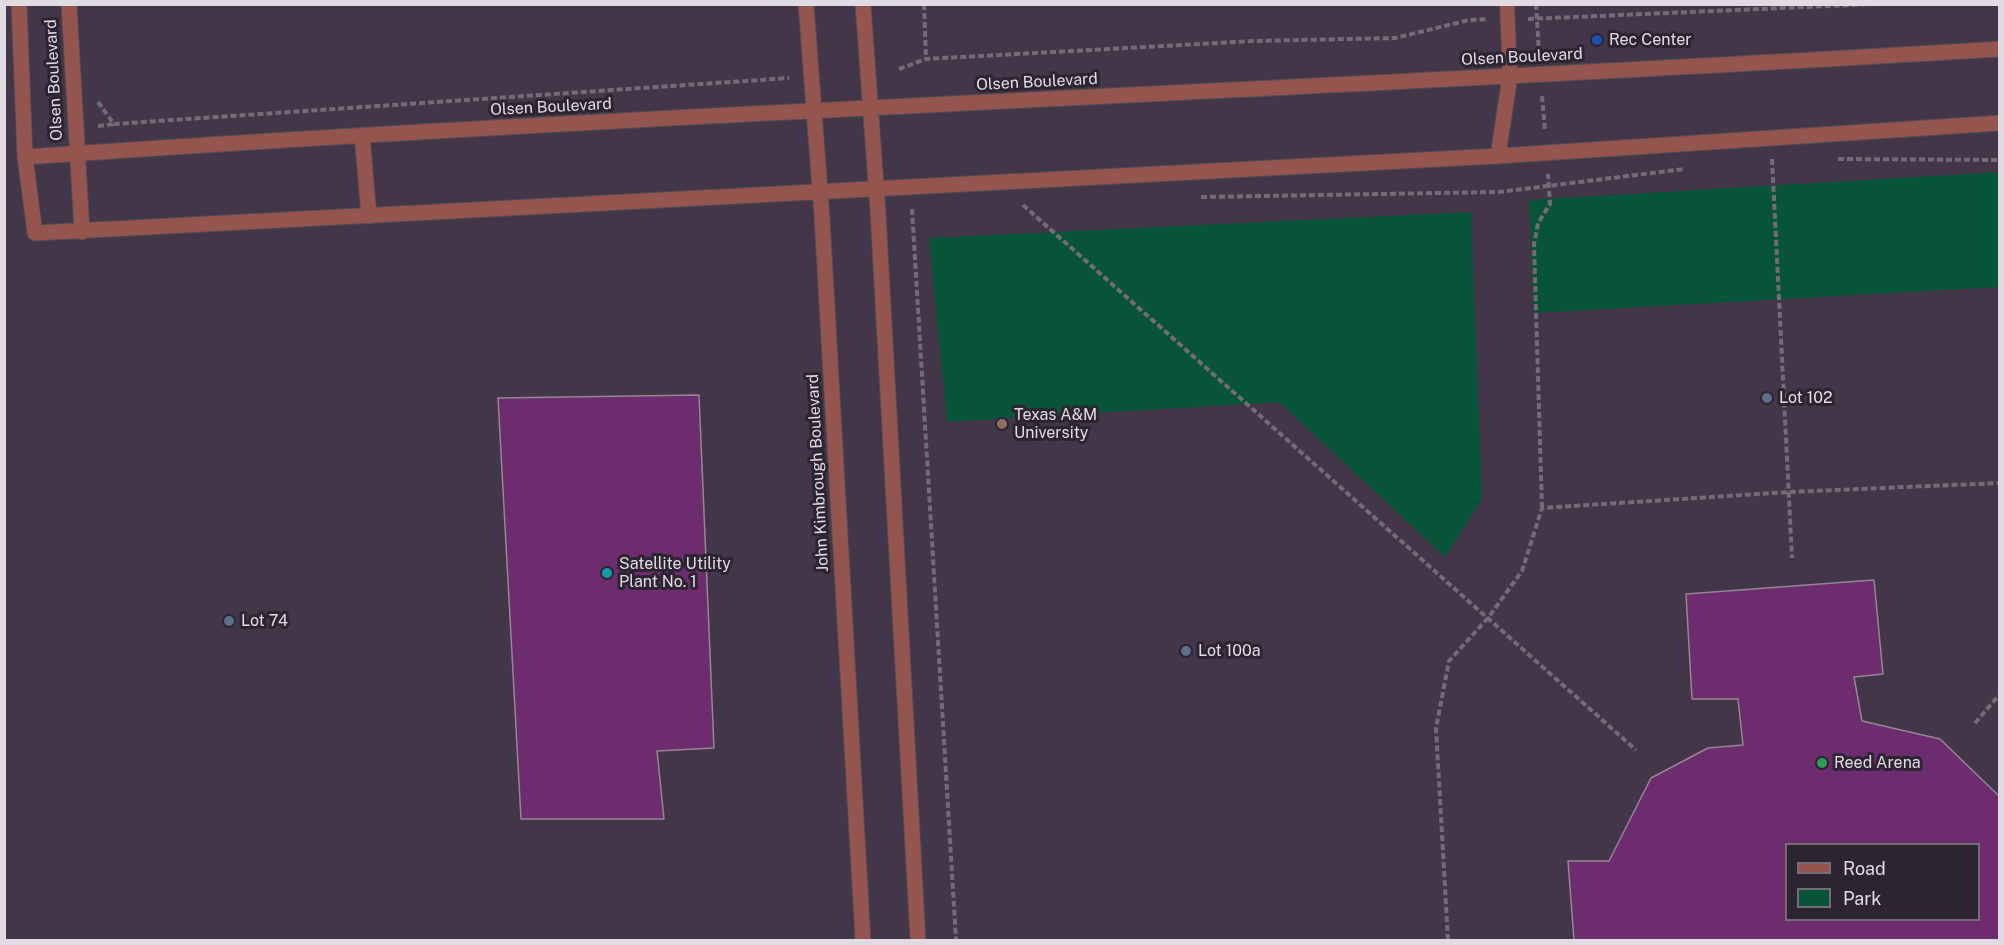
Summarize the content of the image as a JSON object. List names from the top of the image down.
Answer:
{
  "streets": {
    "street": ["Olsen Boulevard", "John Kimbrough Boulevard"]
  },
  "crossings": [
    ["Olsen Boulevard", "John Kimbrough Boulevard"]
  ],
  "places": [
    "Rec Center",
    "Lot 102",
    "Texas A&M University",
    "Satellite Utility Plant No. 1",
    "Lot 74",
    "Lot 100a",
    "Reed Arena"
  ],
  "legend": ["Road", "Park"]
}
